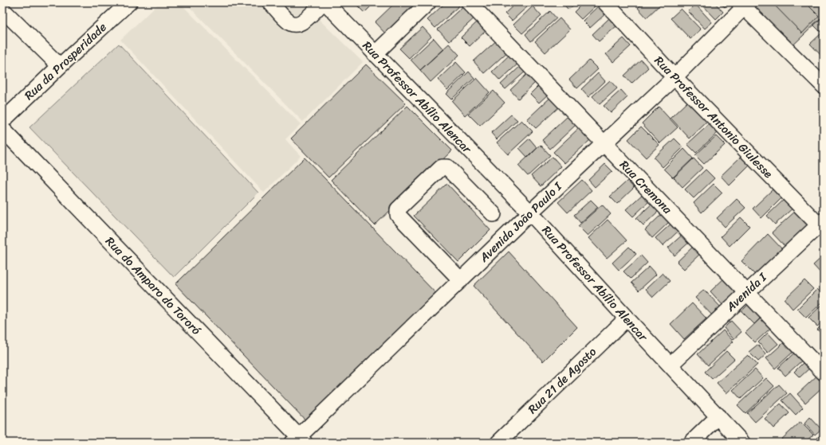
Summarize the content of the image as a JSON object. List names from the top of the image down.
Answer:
{
  "streets": {
    "street": [
      "Rua da Prosperidade",
      "Rua Professor Abílio Alencar",
      "Rua Professor Antonio Giulesse",
      "Rua Cremona",
      "Avenida João Paulo I",
      "Rua do Amparo do Tororó",
      "Avenida I",
      "Rua 21 de Agosto"
    ]
  },
  "crossings": [
    ["Rua Professor Abílio Alencar", "Avenida João Paulo I"],
    ["Rua Professor Abílio Alencar", "Avenida I"],
    ["Rua Professor Abílio Alencar", "Rua 21 de Agosto"],
    ["Rua Professor Antonio Giulesse", "Avenida João Paulo I"],
    ["Rua Professor Antonio Giulesse", "Avenida I"],
    ["Rua Cremona", "Avenida João Paulo I"],
    ["Rua Cremona", "Avenida I"],
    ["Avenida João Paulo I", "Rua do Amparo do Tororó"]
  ]
}
